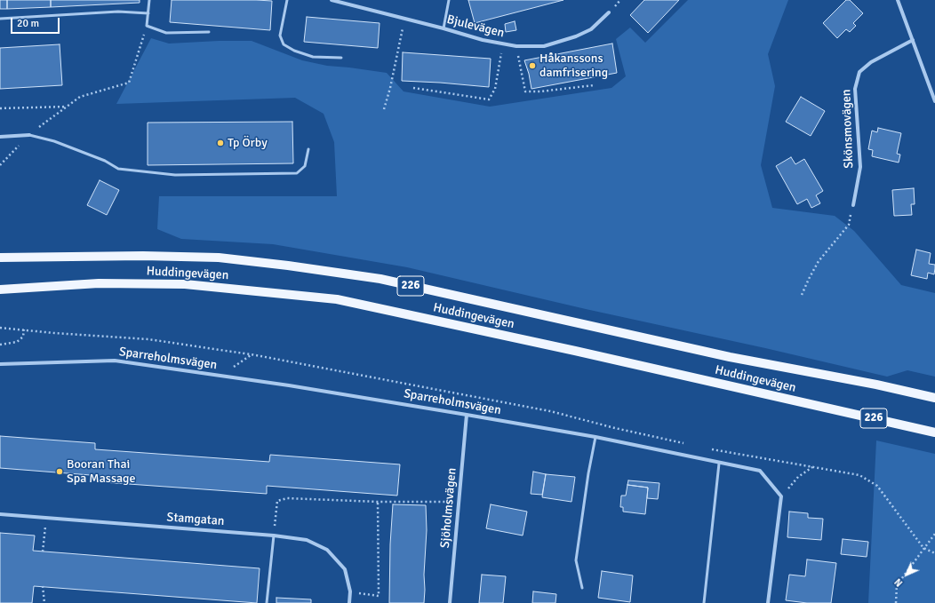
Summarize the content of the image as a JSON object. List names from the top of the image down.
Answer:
{
  "streets": {
    "main road": ["Huddingevägen", "226"],
    "street": [
      "Bjulevägen",
      "Skönsmovägen",
      "Sparreholmsvägen",
      "Sjöholmsvägen",
      "Stamgatan"
    ]
  },
  "crossings": [
    ["Sparreholmsvägen", "Sjöholmsvägen"]
  ],
  "places": ["Håkanssons damfrisering", "Tp Örby", "Booran Thai Spa Massage"],
  "scale_bar": "20 m",
  "north": "bottom left"
}
